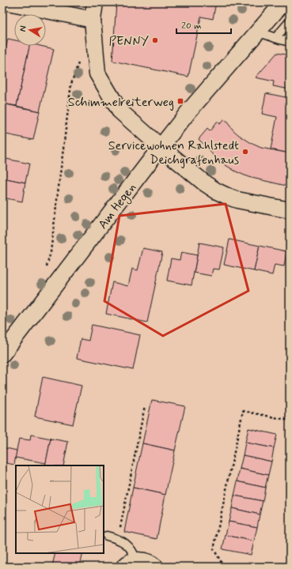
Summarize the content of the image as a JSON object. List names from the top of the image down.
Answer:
{
  "streets": {
    "street": ["Am Hegen"]
  },
  "places": {
    "other": ["PENNY", "Servicewohnen Rahlstedt Deichgrafenhaus"],
    "transit": ["Schimmelreiterweg"]
  },
  "scale_bar": "20 m",
  "north": "left"
}
